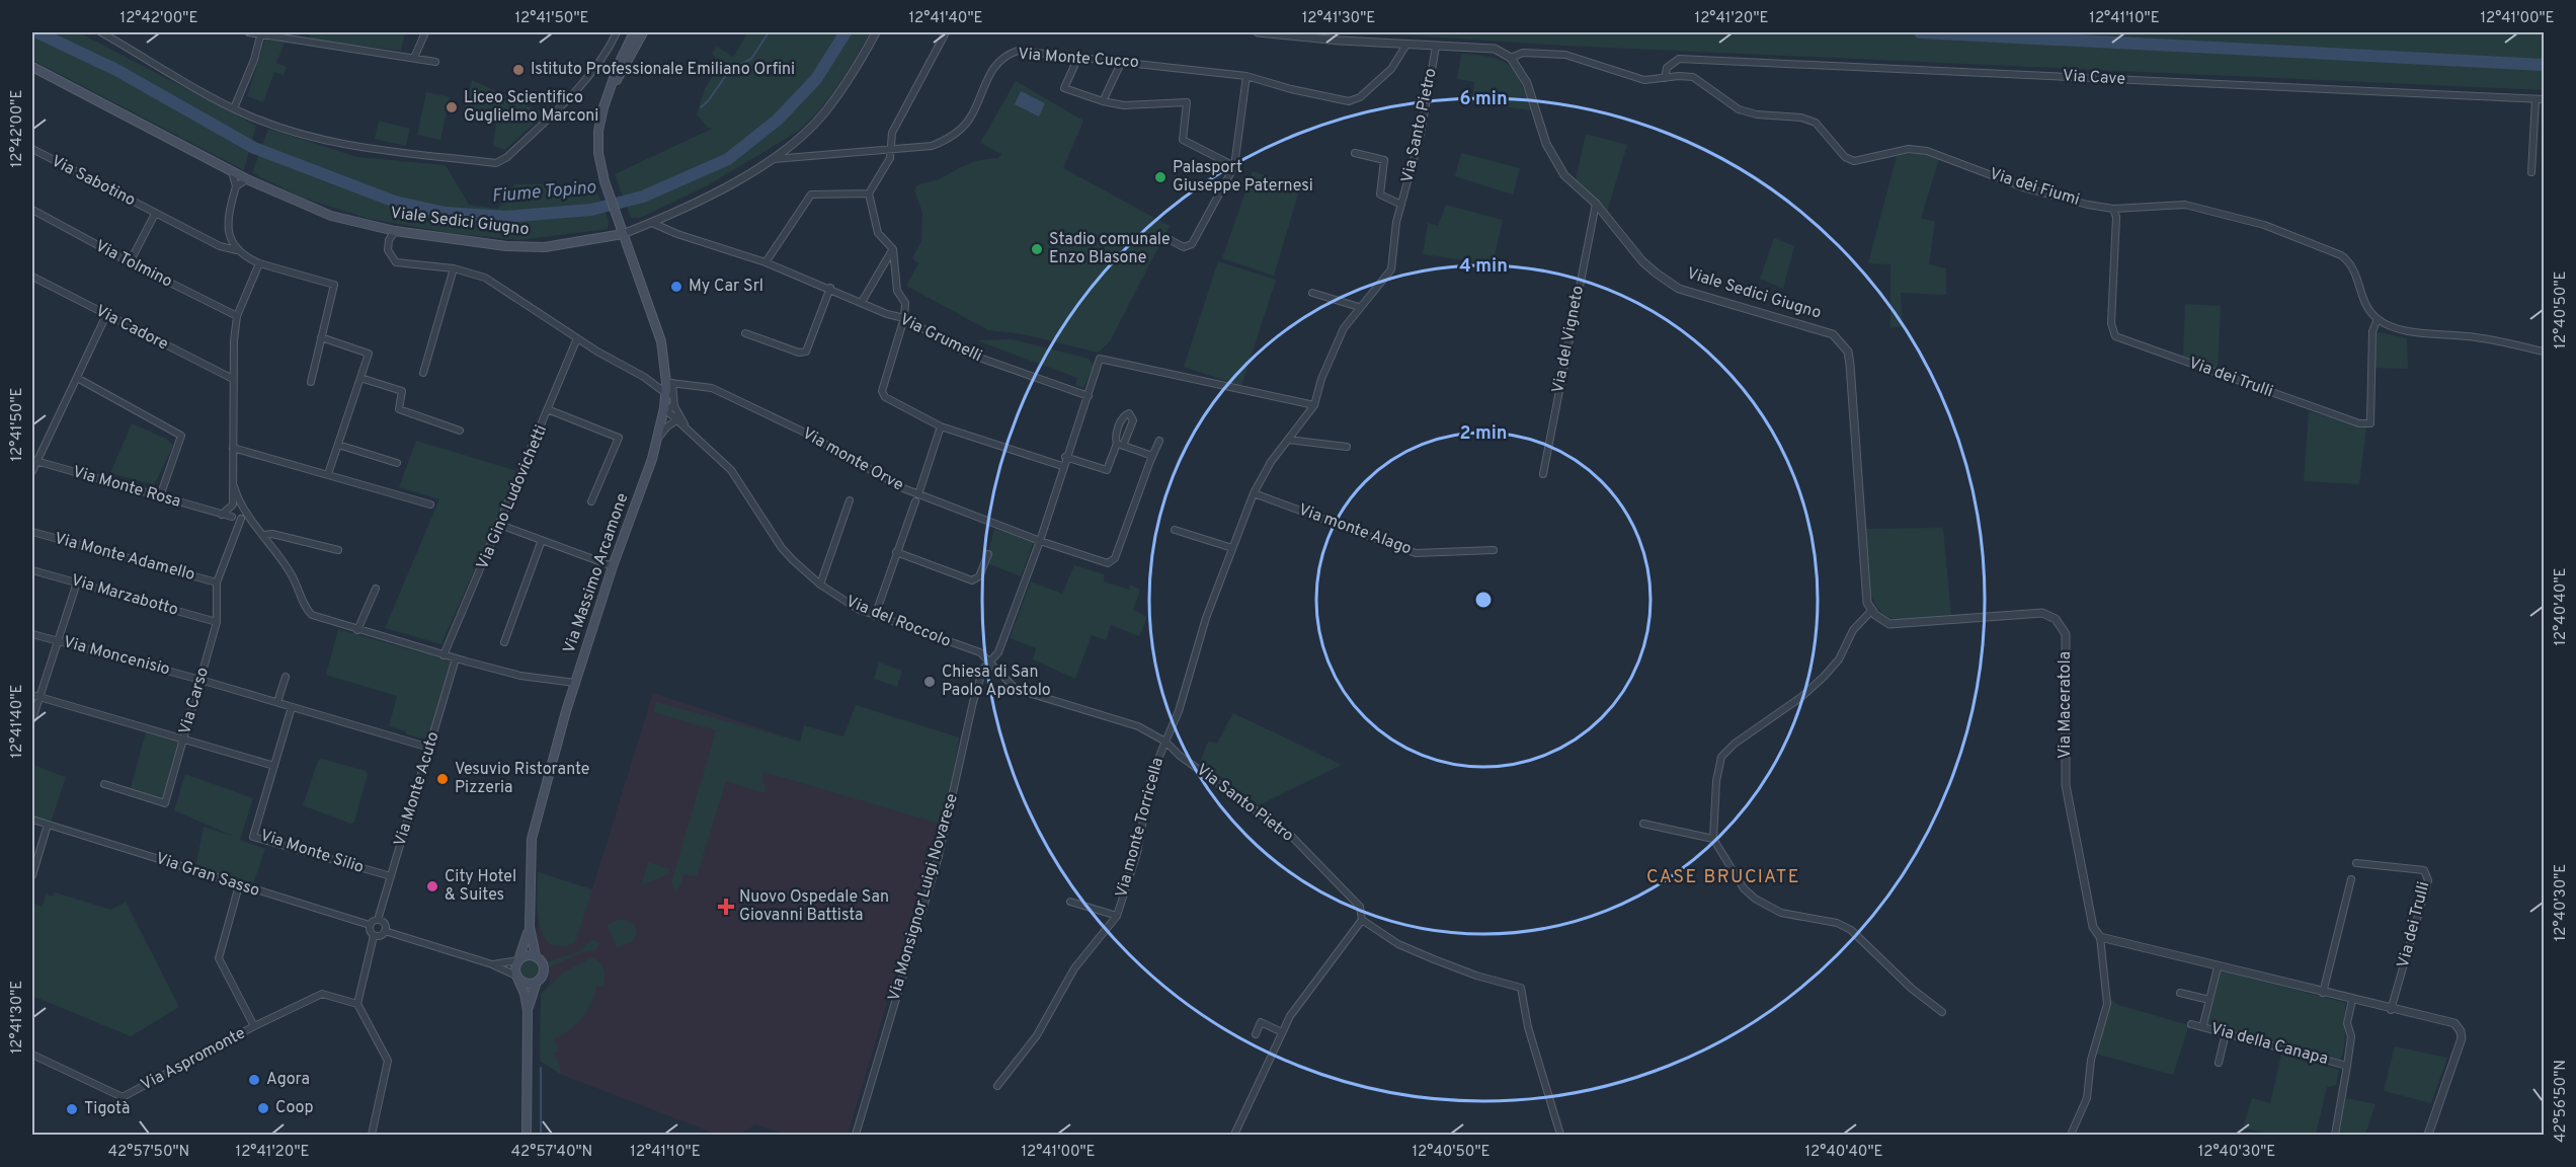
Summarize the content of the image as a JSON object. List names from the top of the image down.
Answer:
{
  "streets": {
    "main road": ["Viale Sedici Giugno", "Via Massimo Arcamone"],
    "street": [
      "Via Monte Cucco",
      "Via Cave",
      "Via Santo Pietro",
      "Via Sabotino",
      "Via dei Fiumi",
      "Via Tolmino",
      "Via Cadore",
      "Via Grumelli",
      "Via del Vigneto",
      "Via dei Trulli",
      "Via monte Orve",
      "Via Monte Rosa",
      "Via Gino Ludovichetti",
      "Via monte Alago",
      "Via Monte Adamello",
      "Via Marzabotto",
      "Via del Roccolo",
      "Via Moncenisio",
      "Via Carso",
      "Via Maceratola",
      "Via Monte Acuto",
      "Via monte Torricella",
      "Via Monte Silio",
      "Via Gran Sasso",
      "Via Monsignor Luigi Novarese",
      "Via della Canapa",
      "Via Aspromonte"
    ]
  },
  "crossings": [
    ["Via Monte Cucco", "Viale Sedici Giugno"],
    ["Via Cave", "Via dei Fiumi"],
    ["Via Santo Pietro", "Via monte Alago"],
    ["Via Santo Pietro", "Via del Roccolo"],
    ["Via Santo Pietro", "Via monte Torricella"],
    ["Via Sabotino", "Via Tolmino"],
    ["Via Sabotino", "Via Carso"],
    ["Via dei Fiumi", "Viale Sedici Giugno"],
    ["Via dei Fiumi", "Via dei Trulli"],
    ["Viale Sedici Giugno", "Via Grumelli"],
    ["Viale Sedici Giugno", "Via del Vigneto"],
    ["Viale Sedici Giugno", "Via Massimo Arcamone"],
    ["Viale Sedici Giugno", "Via del Roccolo"],
    ["Viale Sedici Giugno", "Via Maceratola"],
    ["Via Tolmino", "Via Carso"],
    ["Via Cadore", "Via Carso"],
    ["Via monte Orve", "Via Massimo Arcamone"],
    ["Via monte Orve", "Via Monsignor Luigi Novarese"],
    ["Via Monte Rosa", "Via Carso"],
    ["Via Gino Ludovichetti", "Via del Roccolo"],
    ["Via Monte Adamello", "Via Carso"],
    ["Via Massimo Arcamone", "Via del Roccolo"],
    ["Via Marzabotto", "Via Carso"],
    ["Via del Roccolo", "Via monte Torricella"],
    ["Via del Roccolo", "Via Monsignor Luigi Novarese"],
    ["Via Moncenisio", "Via Carso"],
    ["Via Moncenisio", "Via Monte Acuto"],
    ["Via Moncenisio", "Via Monte Silio"],
    ["Via Monte Acuto", "Via Monte Silio"],
    ["Via Monte Acuto", "Via Gran Sasso"]
  ],
  "districts": ["CASE BRUCIATE"],
  "water": ["Fiume Topino"],
  "places": {
    "other": [
      "Istituto Professionale Emiliano Orfini",
      "Liceo Scientifico Guglielmo Marconi",
      "Palasport Giuseppe Paternesi",
      "Stadio comunale Enzo Blasone",
      "My Car Srl",
      "Chiesa di San Paolo Apostolo",
      "Vesuvio Ristorante Pizzeria",
      "City Hotel & Suites",
      "Agora",
      "Coop",
      "Tigotà"
    ],
    "health": ["Nuovo Ospedale San Giovanni Battista"]
  },
  "coordinates": [
    "12°42'00\"E",
    "12°41'50\"E",
    "12°41'40\"E",
    "12°41'30\"E",
    "12°41'20\"E",
    "12°41'10\"E",
    "12°41'00\"E",
    "12°40'50\"E",
    "12°40'40\"E",
    "12°40'30\"E",
    "42°56'50\"N",
    "42°57'50\"N",
    "42°57'40\"N"
  ],
  "rings": ["6 min", "4 min", "2 min"]
}
